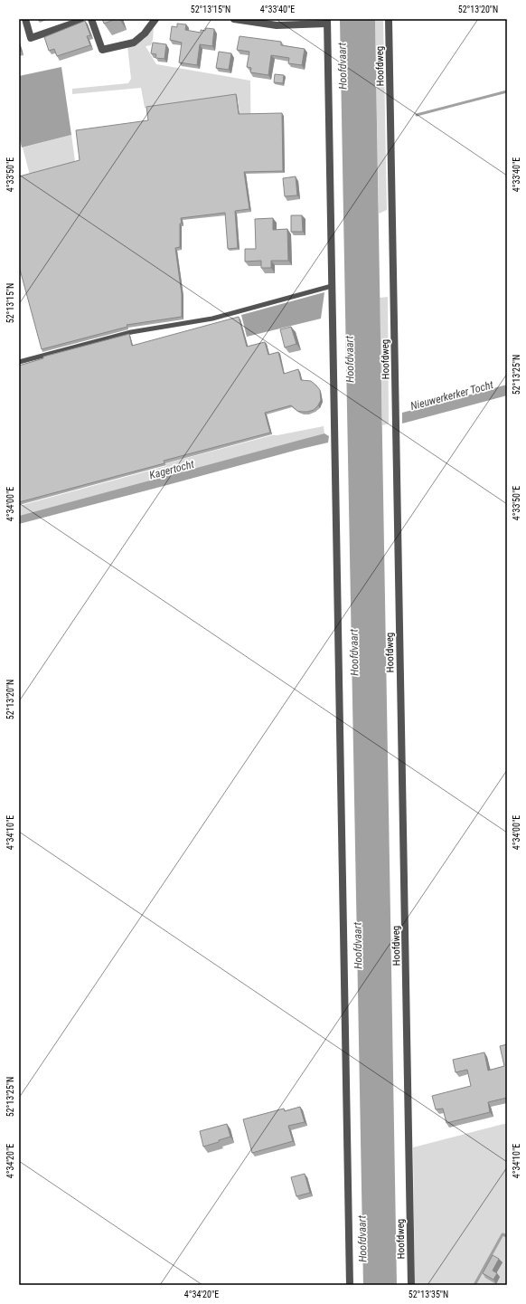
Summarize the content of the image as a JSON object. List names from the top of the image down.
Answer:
{
  "streets": {
    "street": ["Hoofdweg"]
  },
  "water": ["Hoofdvaart", "Nieuwerkerker Tocht", "Kagertocht"],
  "coordinates": [
    "52°13'15\"N",
    "4°33'40\"E",
    "52°13'20\"N",
    "4°33'50\"E",
    "52°13'25\"N",
    "4°34'00\"E",
    "4°34'10\"E",
    "4°34'20\"E",
    "52°13'35\"N"
  ]
}
